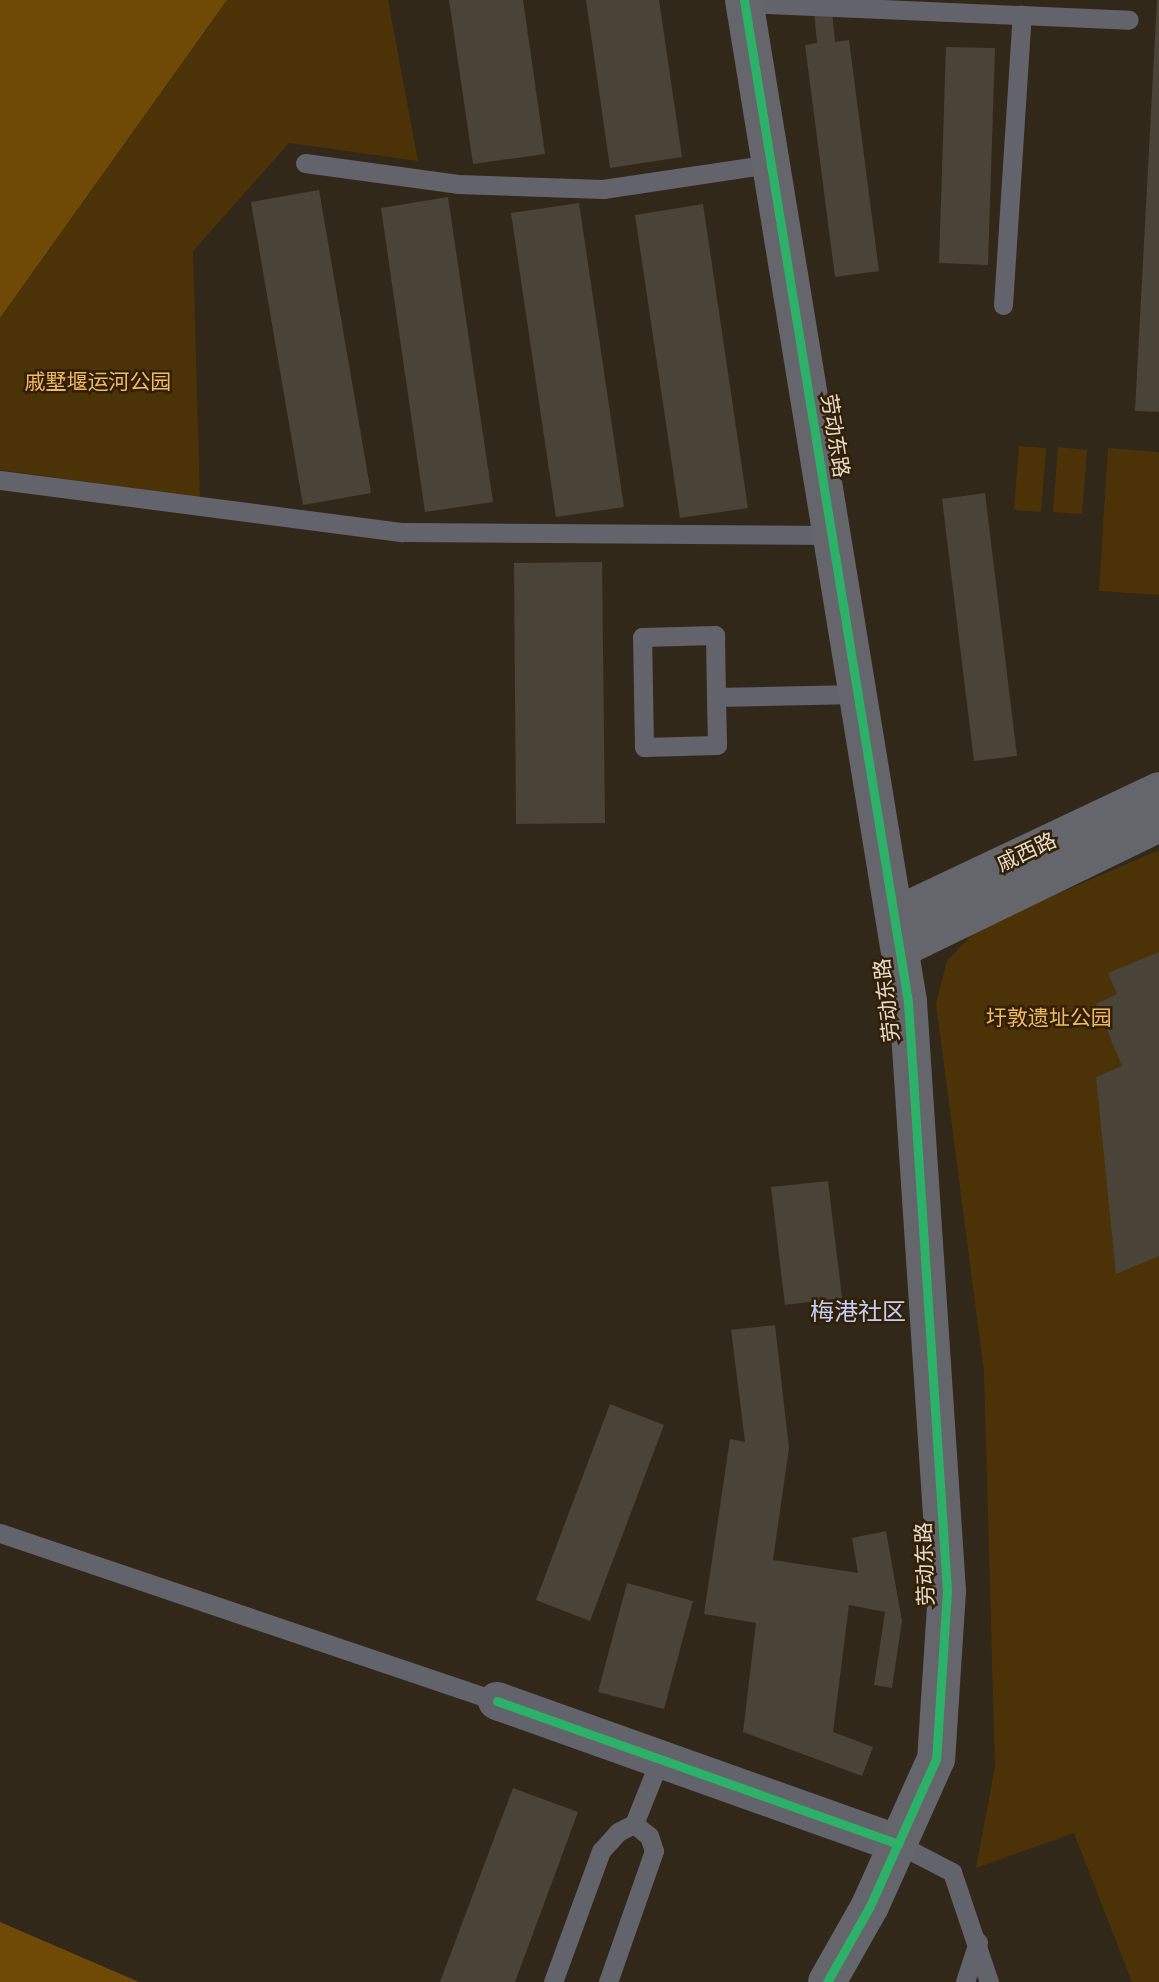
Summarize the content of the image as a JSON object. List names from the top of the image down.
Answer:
{
  "streets": {
    "street": ["劳动东路", "戚西路"]
  },
  "crossings": [
    ["劳动东路", "戚西路"]
  ],
  "districts": ["梅港社区"],
  "parks": ["戚墅堰运河公园", "圩敦遗址公园"]
}
